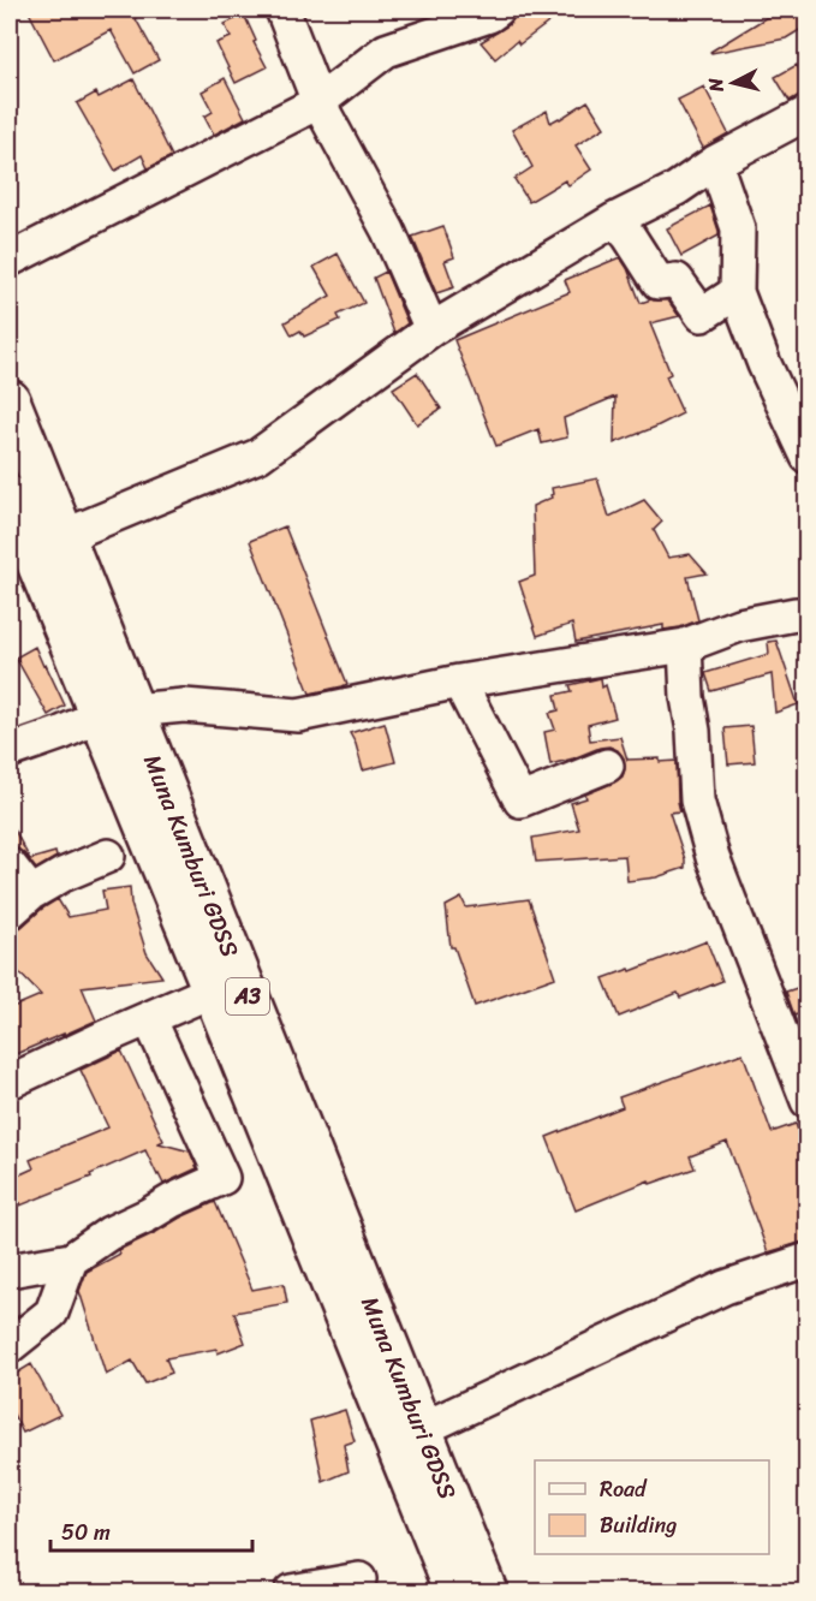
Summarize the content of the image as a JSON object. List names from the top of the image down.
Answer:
{
  "streets": {
    "highway": ["Muna Kumburi GDSS", "A3"]
  },
  "legend": ["Road", "Building"],
  "scale_bar": "50 m",
  "north": "left"
}
